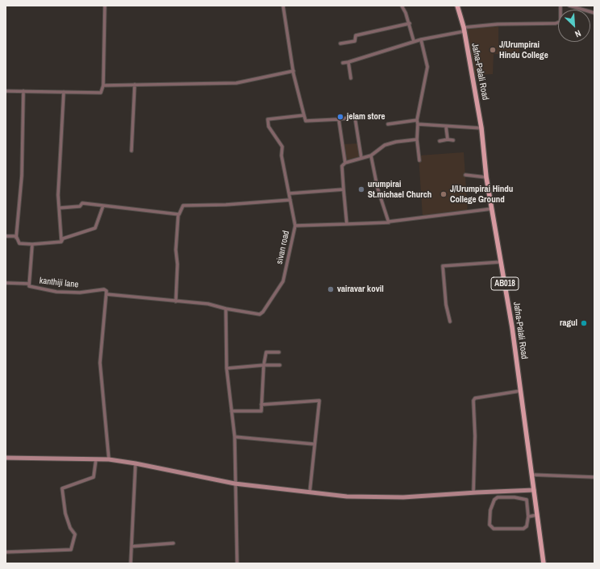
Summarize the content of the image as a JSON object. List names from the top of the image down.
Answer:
{
  "streets": {
    "main road": ["Jafna-Palali Road", "AB018"],
    "street": ["sivan road", "kanthiji lane"]
  },
  "crossings": [
    ["sivan road", "kanthiji lane"]
  ],
  "places": [
    "J/Urumpirai Hindu College",
    "jelam store",
    "urumpirai St.michael Church",
    "J/Urumpirai Hindu College Ground",
    "vairavar kovil",
    "ragul"
  ],
  "north": "bottom right"
}
